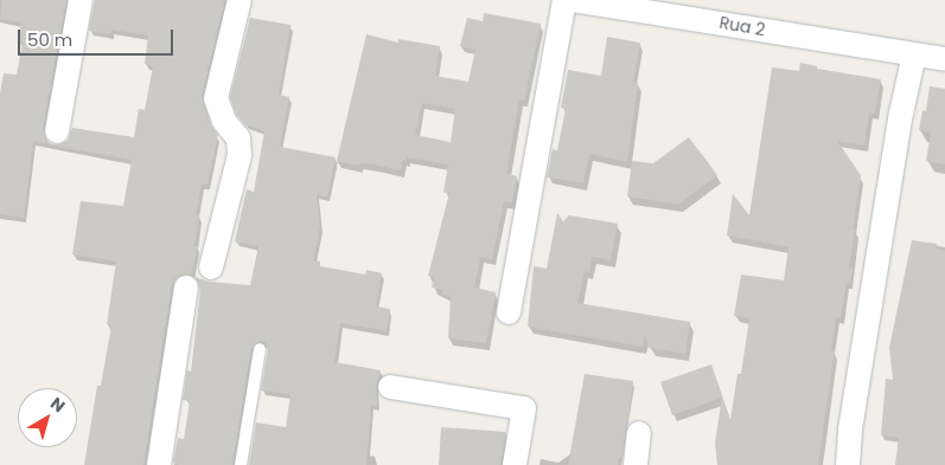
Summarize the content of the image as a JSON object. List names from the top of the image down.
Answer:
{
  "streets": {
    "street": ["Rua 2"]
  },
  "scale_bar": "50 m",
  "north": "top right"
}
